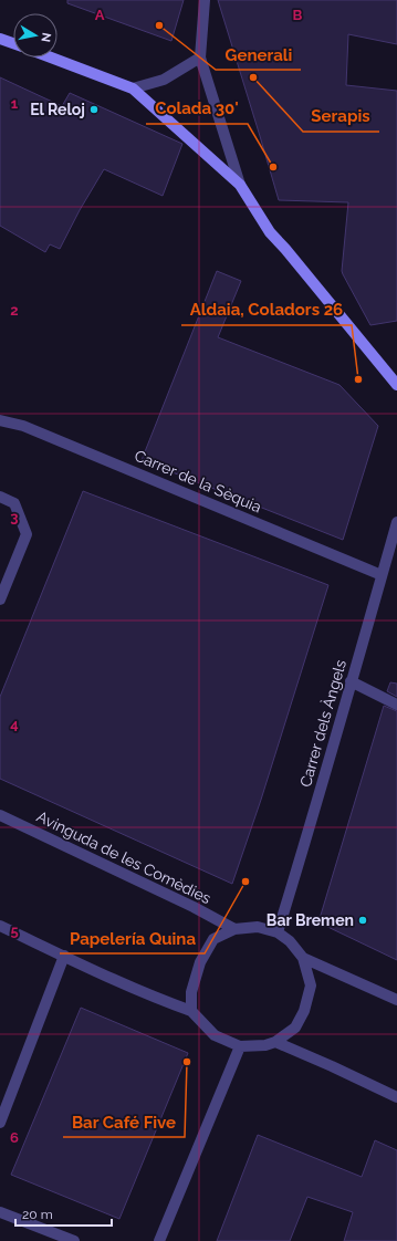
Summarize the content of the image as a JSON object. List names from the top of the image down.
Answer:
{
  "streets": {
    "street": ["Carrer de la Sèquia", "Carrer dels Àngels", "Avinguda de les Comèdies"]
  },
  "crossings": [
    ["Carrer de la Sèquia", "Carrer dels Àngels"],
    ["Carrer dels Àngels", "Avinguda de les Comèdies"]
  ],
  "places": [
    "Generali",
    "Serapis",
    "El Reloj",
    "Colada 30'",
    "Aldaia, Coladors 26",
    "Papelería Quina",
    "Bar Bremen",
    "Bar Café Five"
  ],
  "scale_bar": "20 m",
  "north": "right",
  "grid": {
    "columns": ["A", "B"],
    "rows": [
      "1",
      "2",
      "3",
      "4",
      "5",
      "6"
    ]
  }
}
